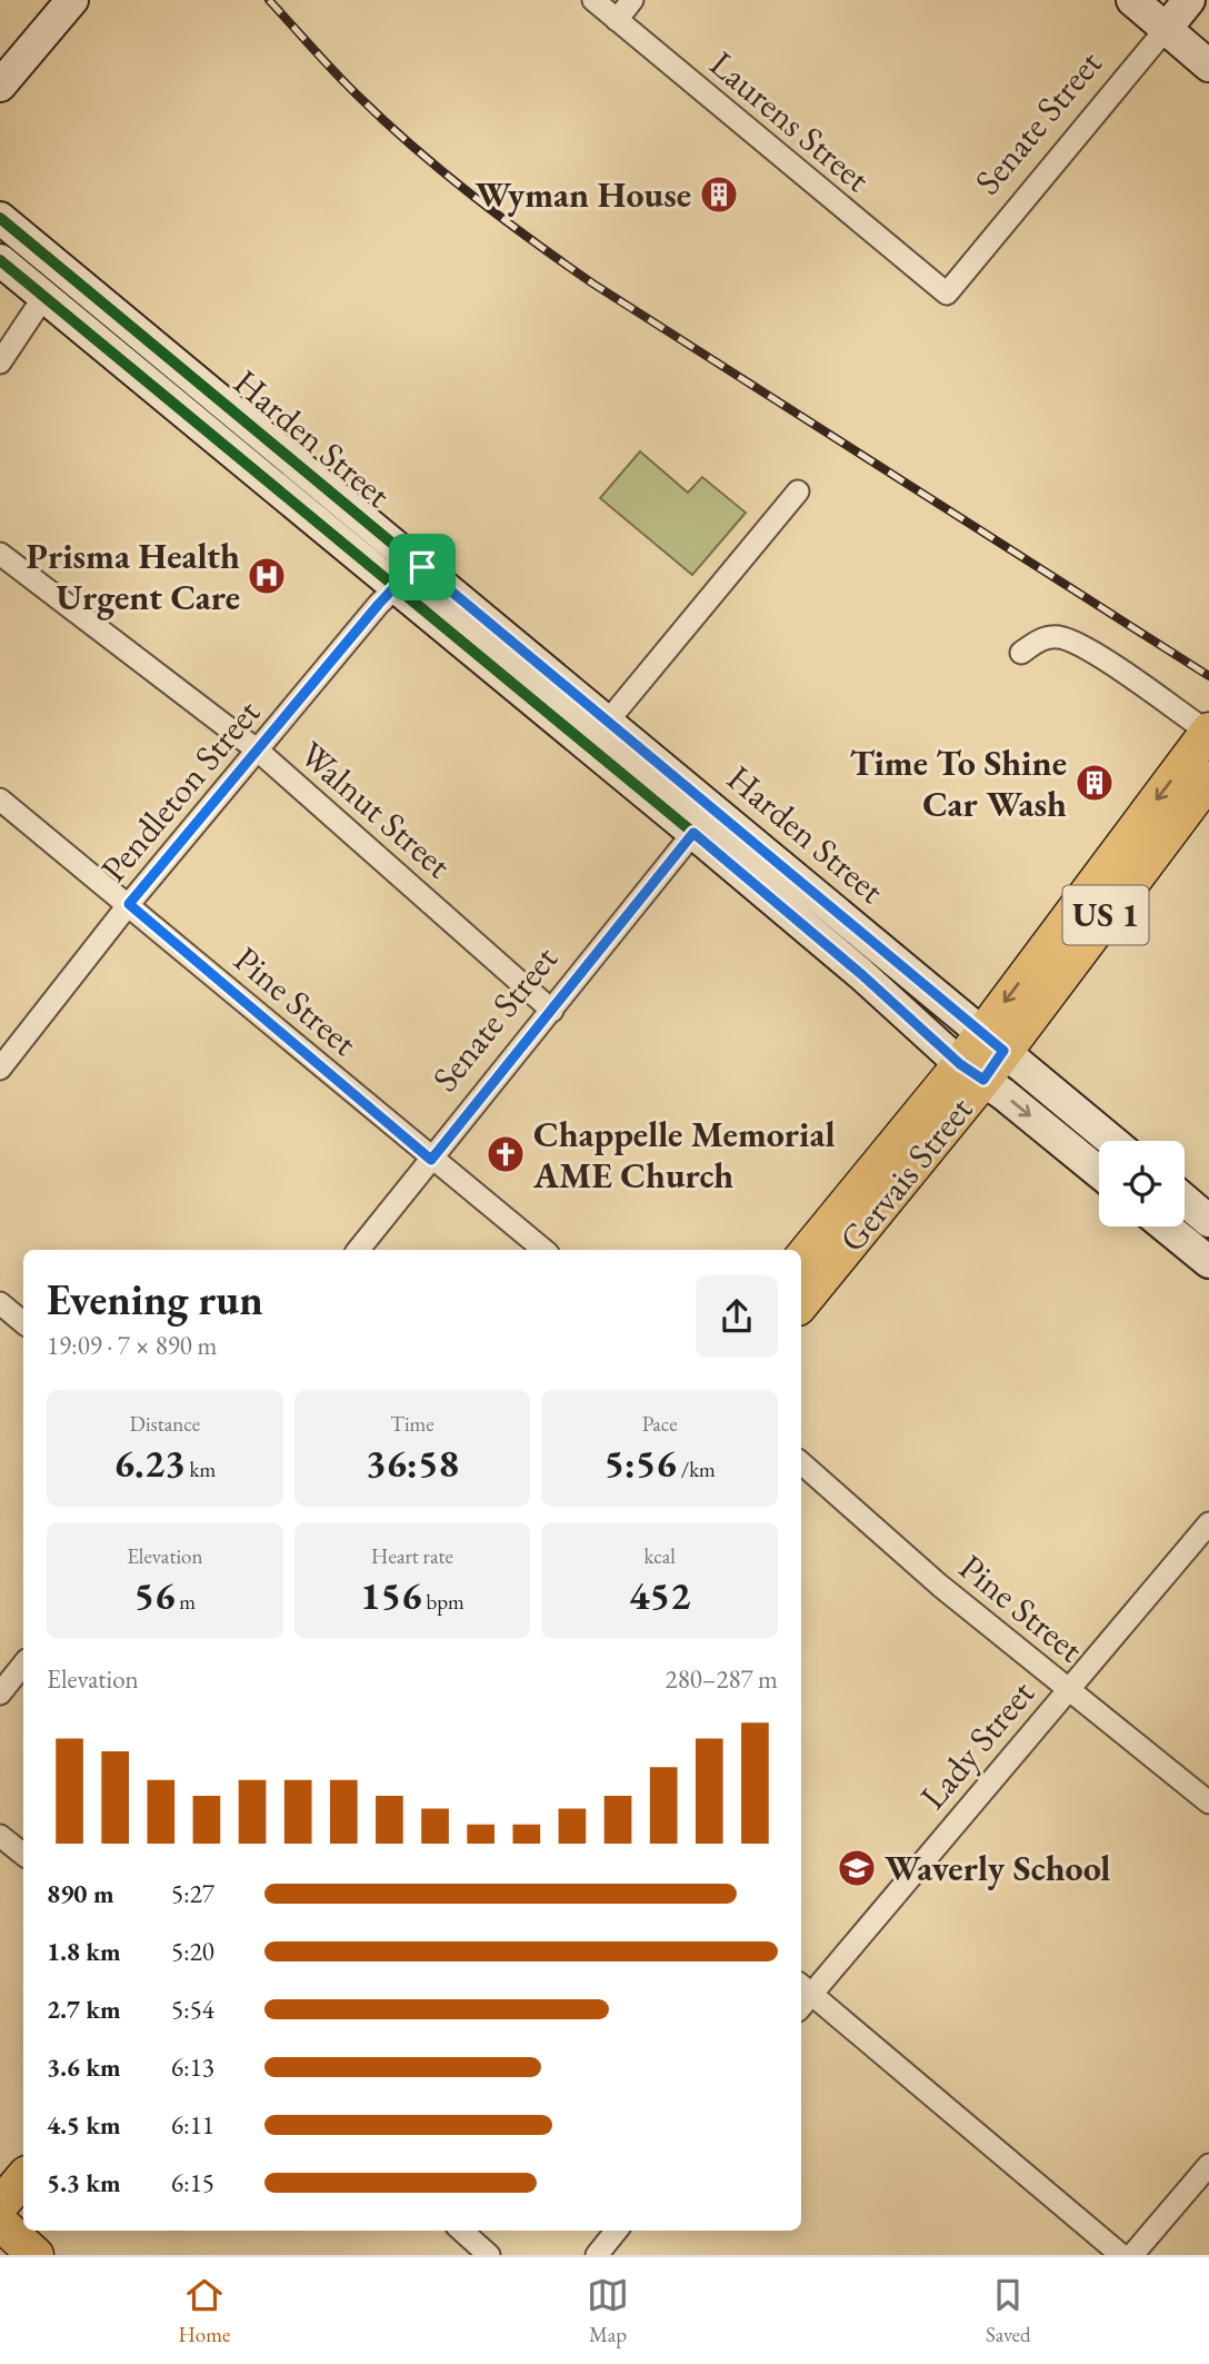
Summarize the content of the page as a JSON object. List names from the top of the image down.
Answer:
{
  "streets": {
    "main road": [
      "Senate Street",
      "Harden Street",
      "US 1",
      "Gervais Street"
    ],
    "street": [
      "Laurens Street",
      "Pendleton Street",
      "Walnut Street",
      "Pine Street",
      "Lady Street"
    ]
  },
  "crossings": [
    ["Laurens Street", "Senate Street"],
    ["Senate Street", "Harden Street"],
    ["Senate Street", "Walnut Street"],
    ["Senate Street", "Pine Street"],
    ["Harden Street", "Pendleton Street"],
    ["Harden Street", "Gervais Street"],
    ["Pendleton Street", "Walnut Street"],
    ["Pendleton Street", "Pine Street"],
    ["Pine Street", "Lady Street"]
  ],
  "places": {
    "building": ["Wyman House", "Time To Shine Car Wash"],
    "hospital": ["Prisma Health Urgent Care"],
    "church": ["Chappelle Memorial AME Church"],
    "school or university": ["Waverly School"]
  },
  "page": {
    "heading": ["Evening run", "19:09 · 7 × 890 m"],
    "stats": [
      ["Distance", "6.23 km"],
      ["Time", "36:58"],
      ["Pace", "5:56 /km"],
      ["Elevation", "56 m"],
      ["Heart rate", "156 bpm"],
      ["kcal", "452"]
    ],
    "chart": ["Elevation", "280–287 m"],
    "list": [
      {
        "name": "890 m",
        "note": "5:27"
      },
      {
        "name": "1.8 km",
        "note": "5:20"
      },
      {
        "name": "2.7 km",
        "note": "5:54"
      },
      {
        "name": "3.6 km",
        "note": "6:13"
      },
      {
        "name": "4.5 km",
        "note": "6:11"
      },
      {
        "name": "5.3 km",
        "note": "6:15"
      }
    ],
    "tabs": ["Home", "Map", "Saved"]
  }
}
